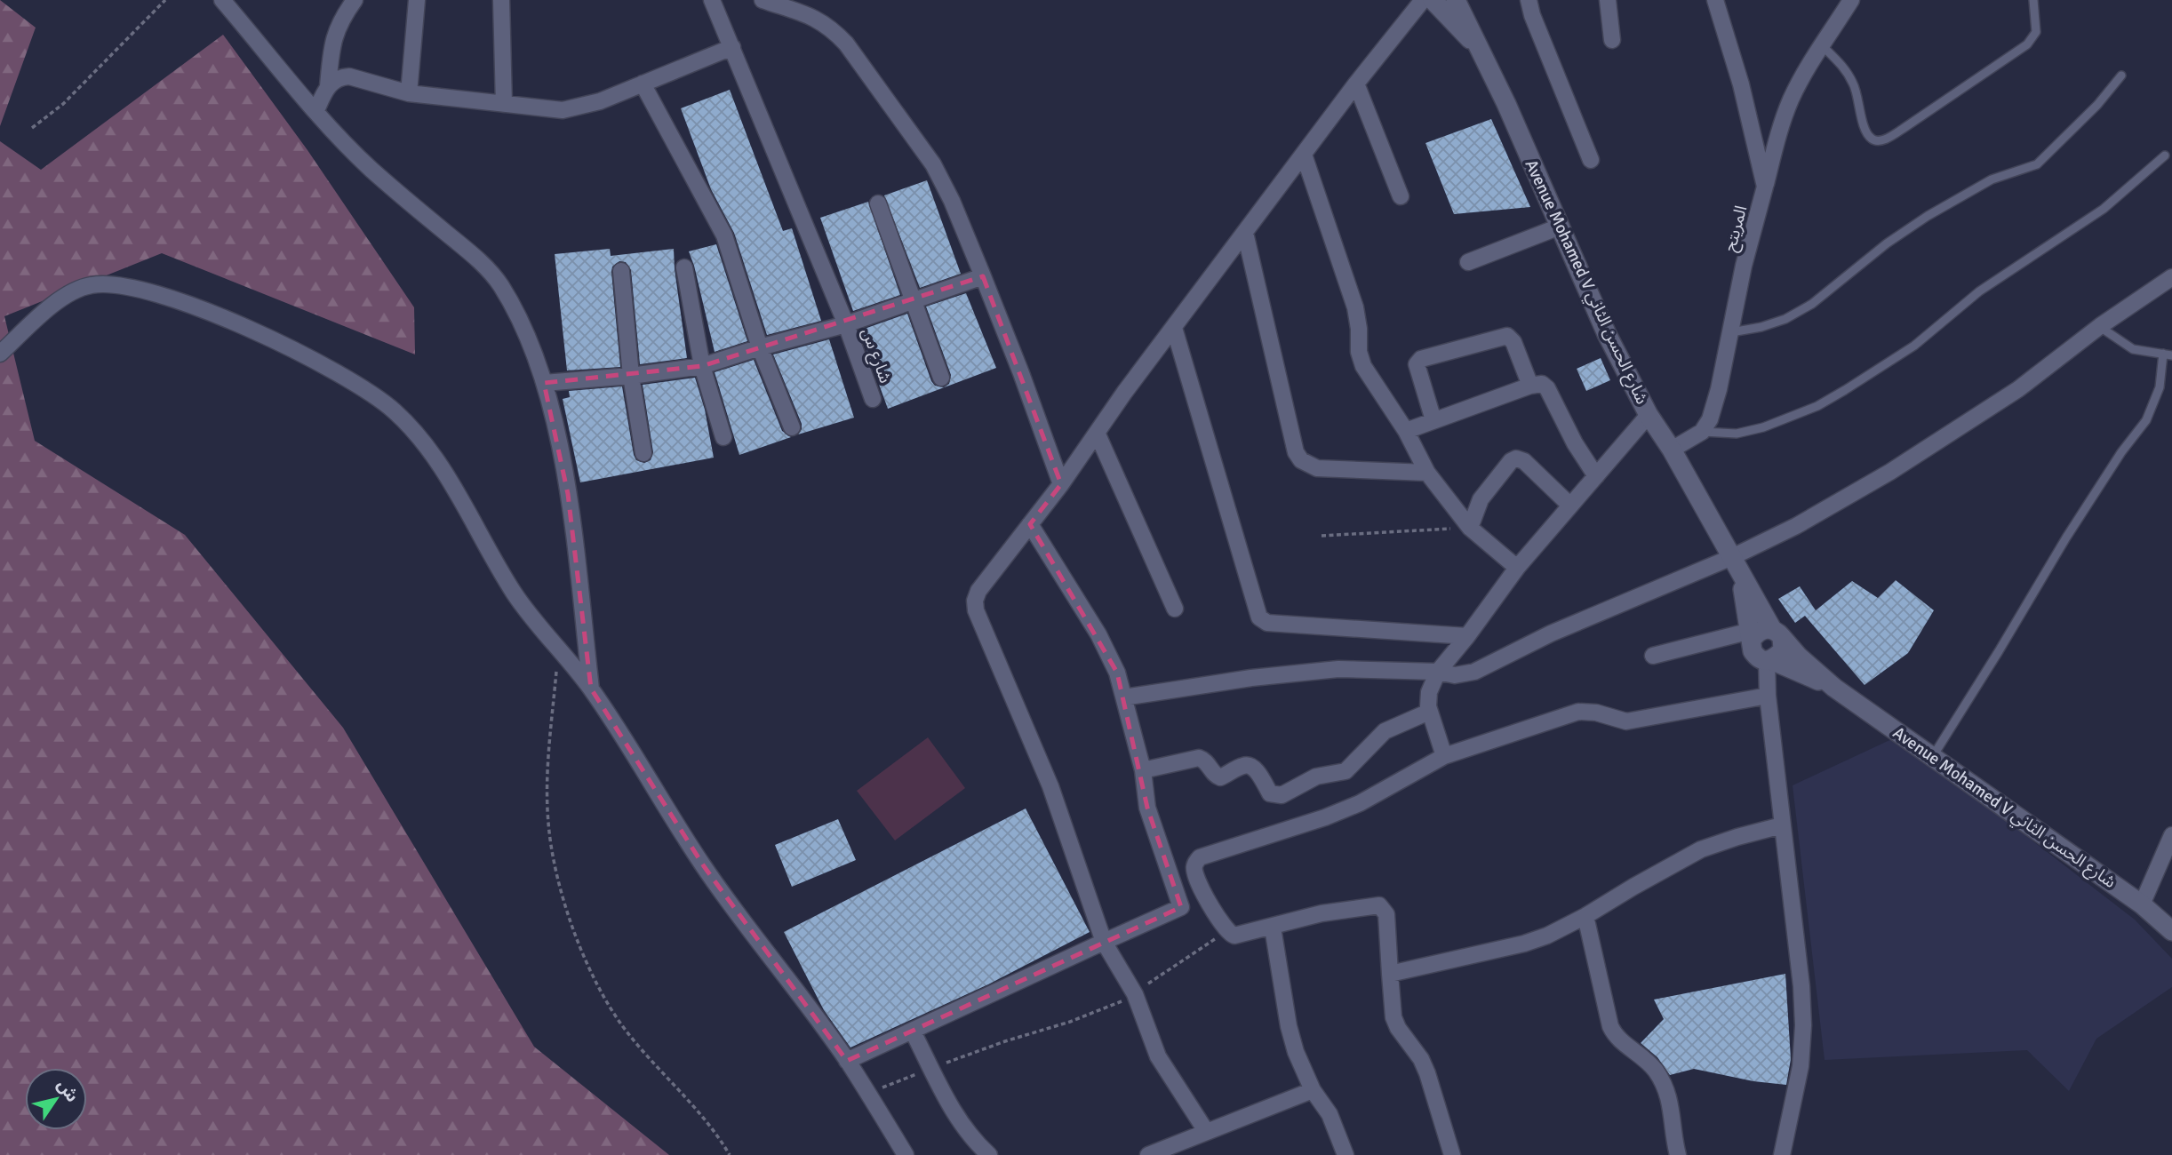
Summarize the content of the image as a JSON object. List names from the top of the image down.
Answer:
{
  "streets": {
    "main road": ["Avenue Mohamed V شارع الحسن الثاني"],
    "street": ["المريتح", "شارع س"]
  },
  "north": "top right"
}
